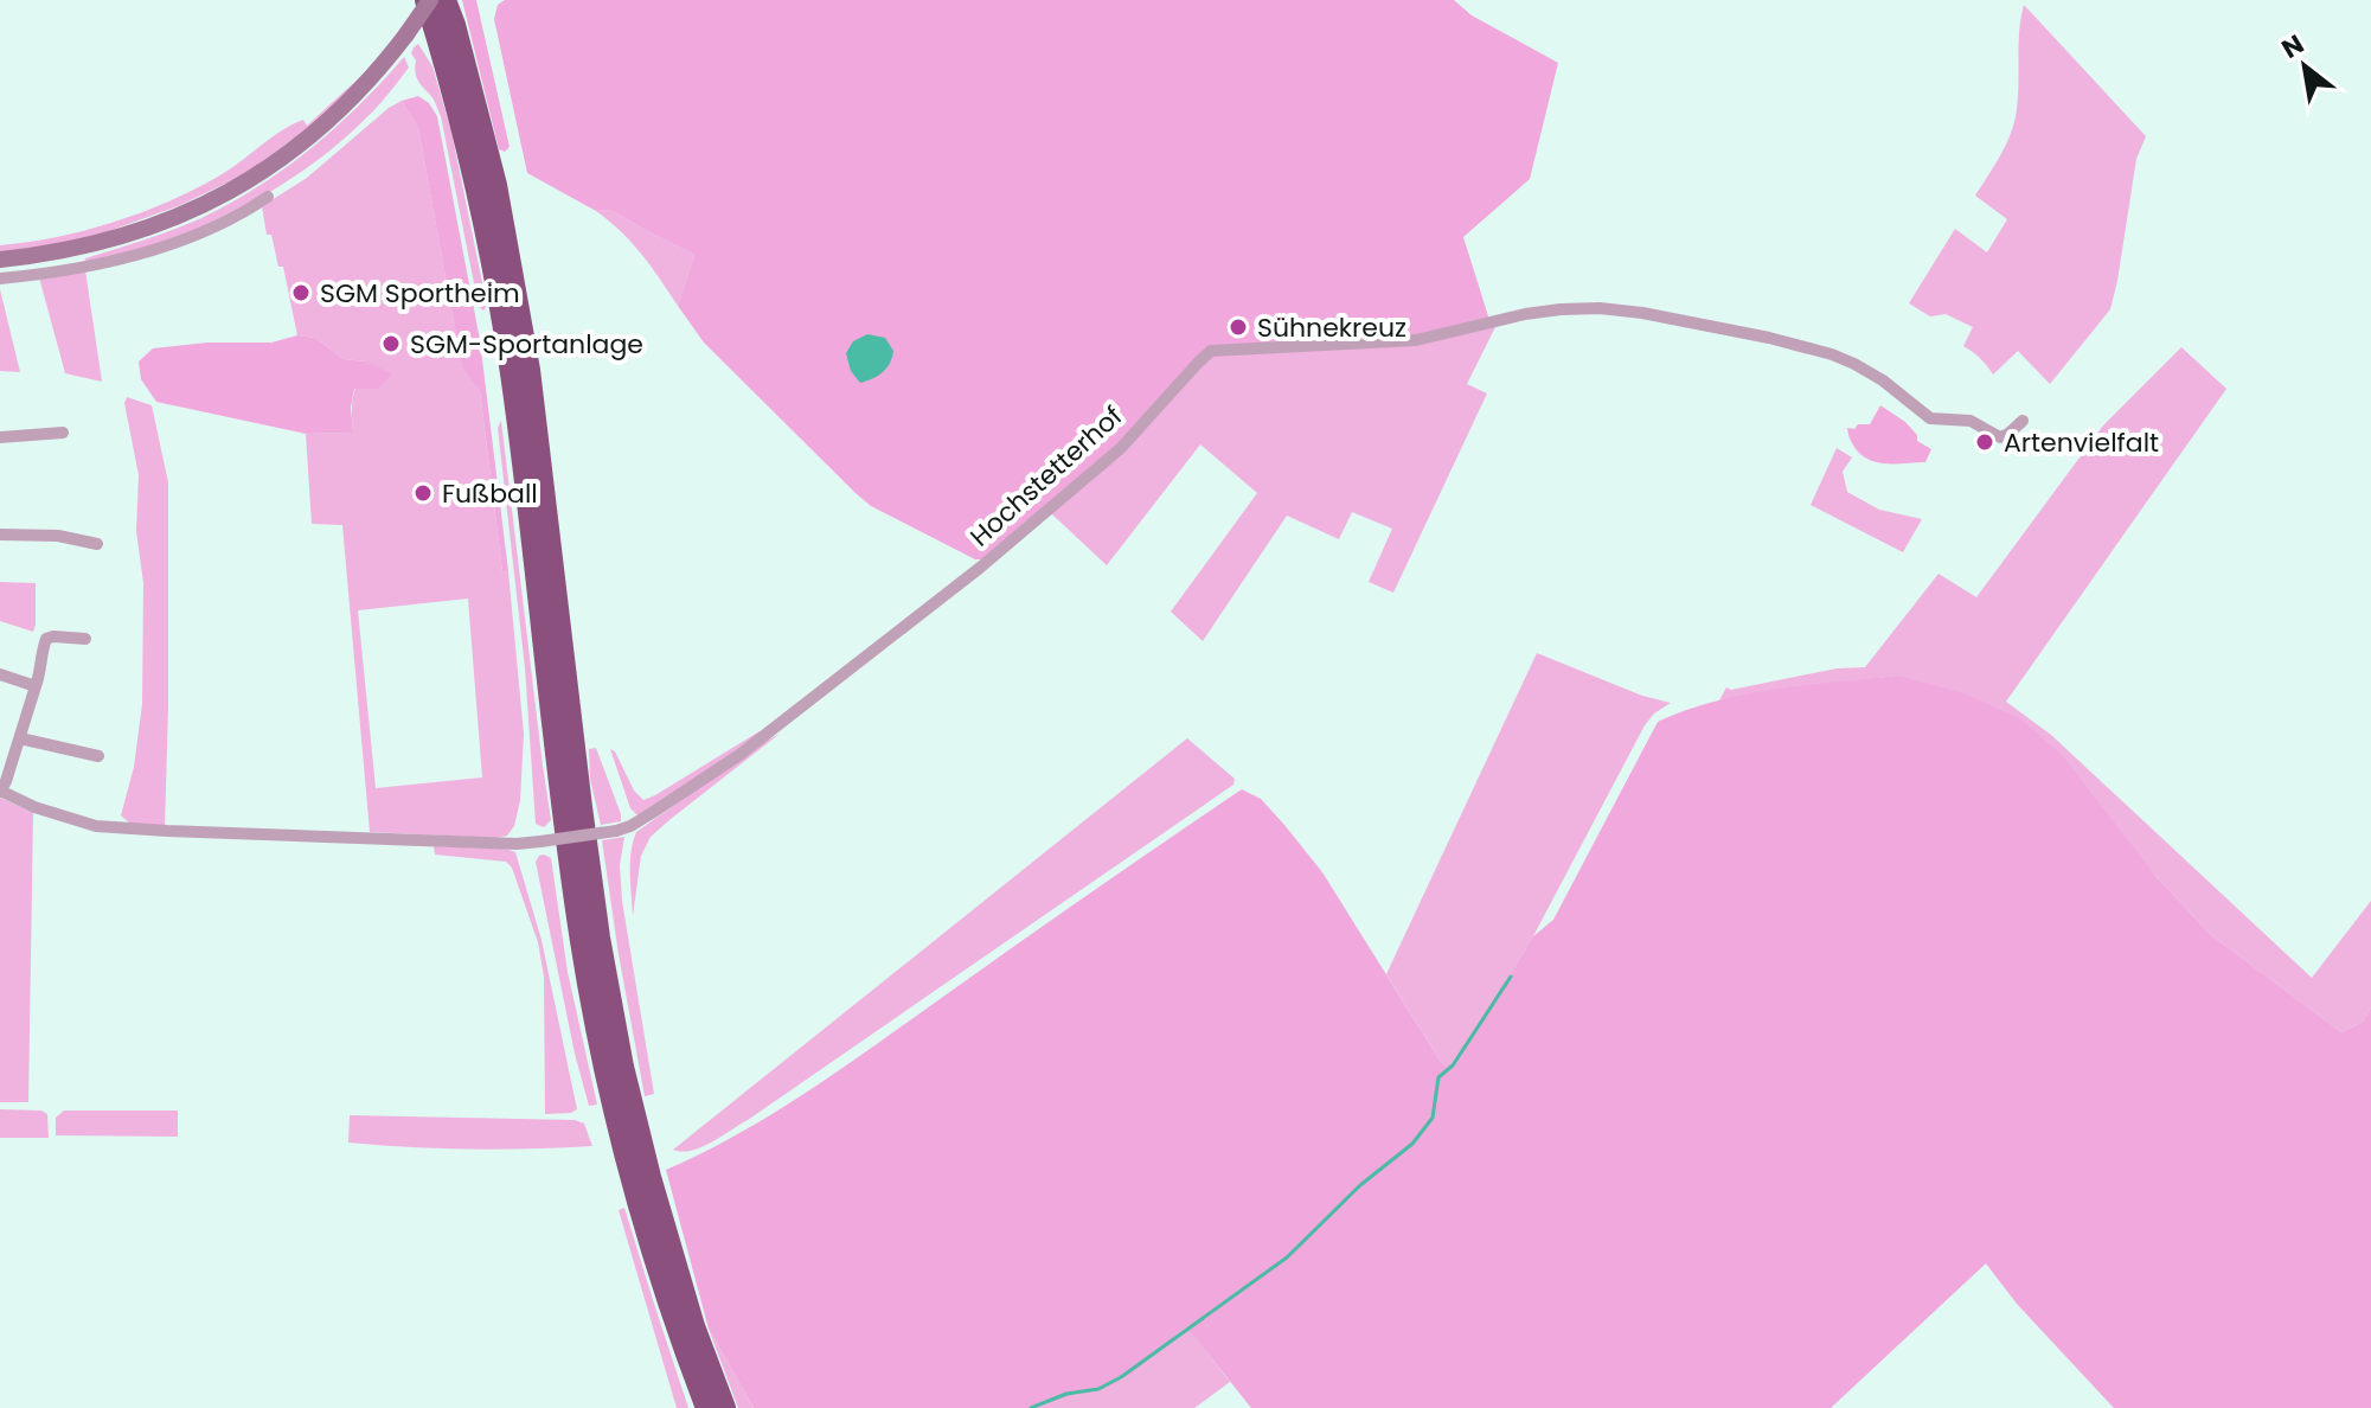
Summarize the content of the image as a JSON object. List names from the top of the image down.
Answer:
{
  "streets": {
    "street": ["Hochstetterhof"]
  },
  "places": [
    "SGM Sportheim",
    "Sühnekreuz",
    "SGM-Sportanlage",
    "Artenvielfalt",
    "Fußball"
  ],
  "north": "top left"
}
